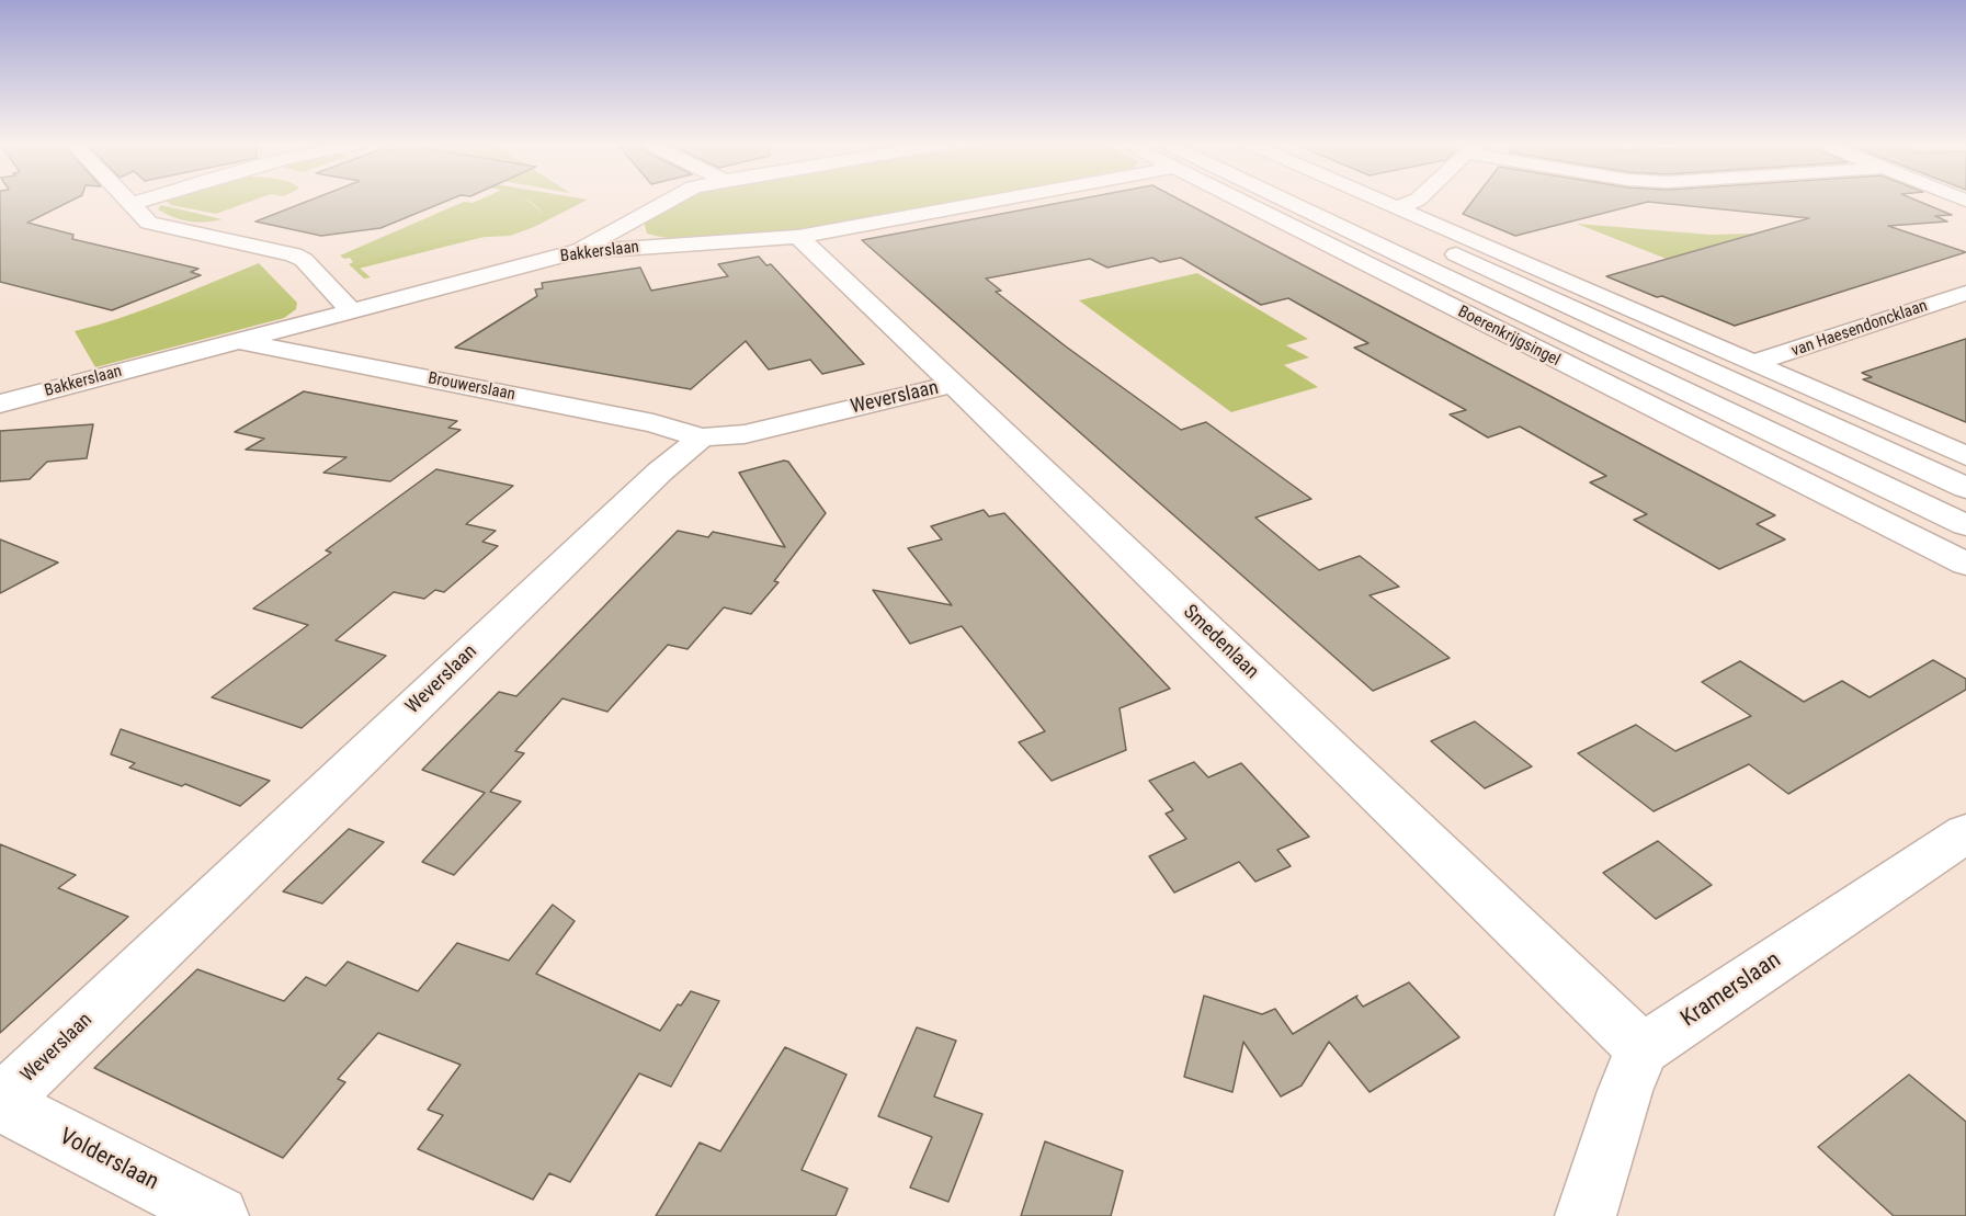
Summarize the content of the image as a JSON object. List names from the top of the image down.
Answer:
{
  "streets": {
    "main road": [
      "Bakkerslaan",
      "van Haesendoncklaan",
      "Boerenkrijgsingel",
      "Brouwerslaan",
      "Weverslaan",
      "Smedenlaan",
      "Kramerslaan",
      "Volderslaan"
    ]
  },
  "crossings": [
    ["Bakkerslaan", "Brouwerslaan"],
    ["Bakkerslaan", "Smedenlaan"],
    ["Brouwerslaan", "Weverslaan"],
    ["Weverslaan", "Smedenlaan"],
    ["Weverslaan", "Volderslaan"],
    ["Smedenlaan", "Kramerslaan"]
  ]
}
